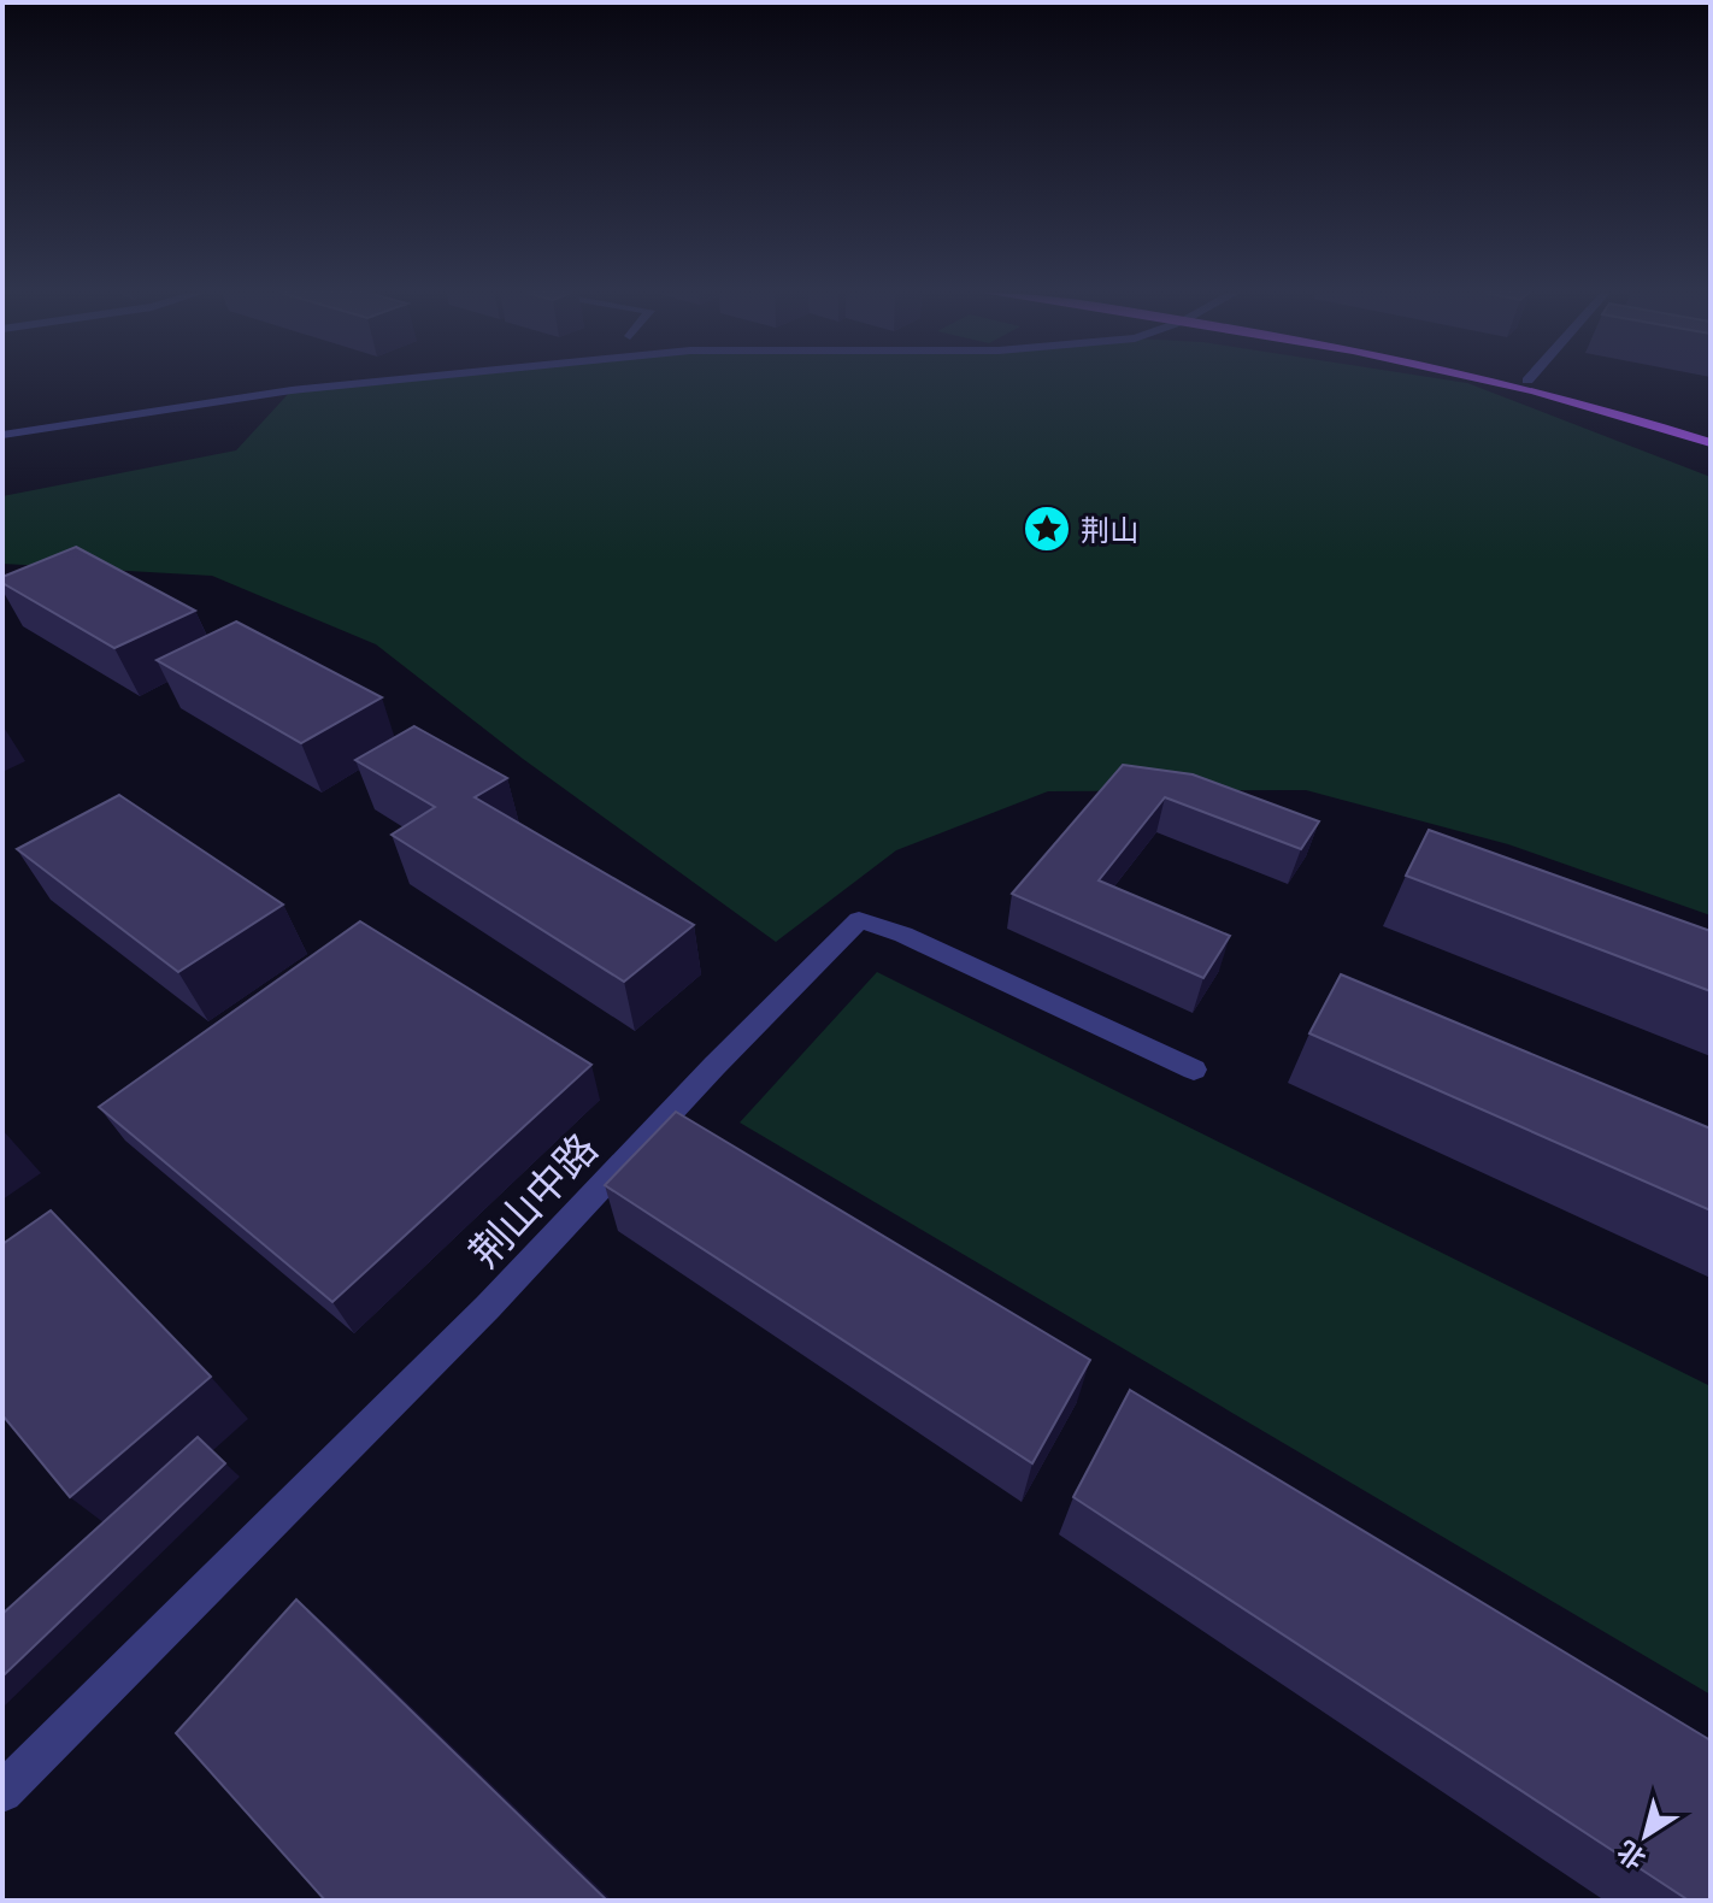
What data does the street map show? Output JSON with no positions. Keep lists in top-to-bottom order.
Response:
{
  "streets": {
    "street": ["荆山中路"]
  },
  "places": {
    "place": ["荆山"]
  },
  "north": "bottom left"
}
